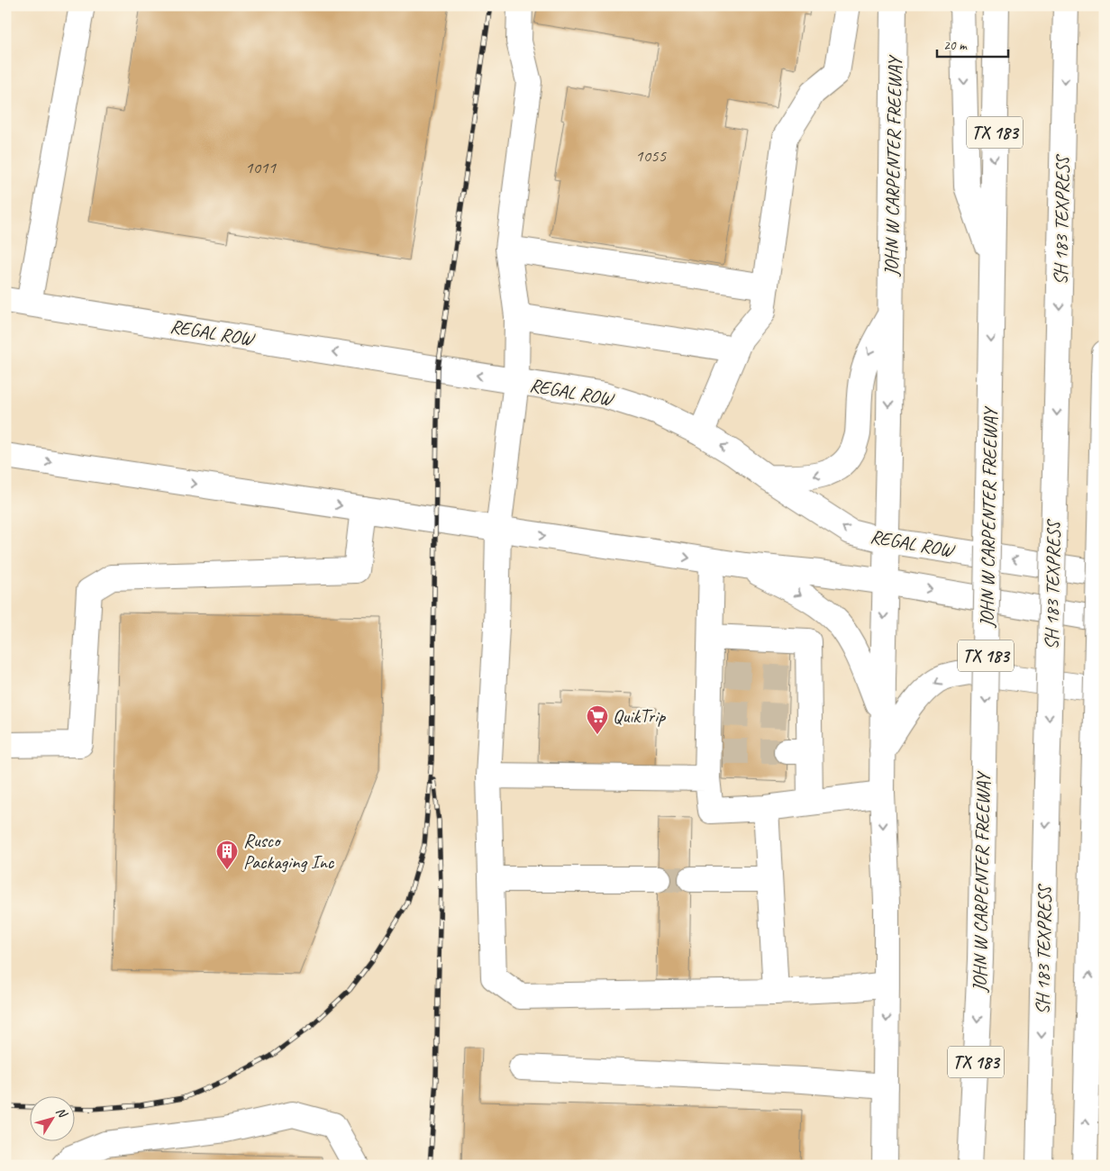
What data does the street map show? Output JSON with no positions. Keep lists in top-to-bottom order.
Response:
{
  "streets": {
    "main road": [
      "TX 183",
      "JOHN W CARPENTER FREEWAY",
      "SH 183 TEXPRESS",
      "REGAL ROW"
    ]
  },
  "crossings": [
    ["JOHN W CARPENTER FREEWAY", "REGAL ROW"]
  ],
  "places": {
    "supermarket": ["QuikTrip"],
    "building": ["Rusco Packaging Inc"]
  },
  "house_numbers": ["1055", "1011"],
  "scale_bar": "20 m",
  "north": "top right"
}
